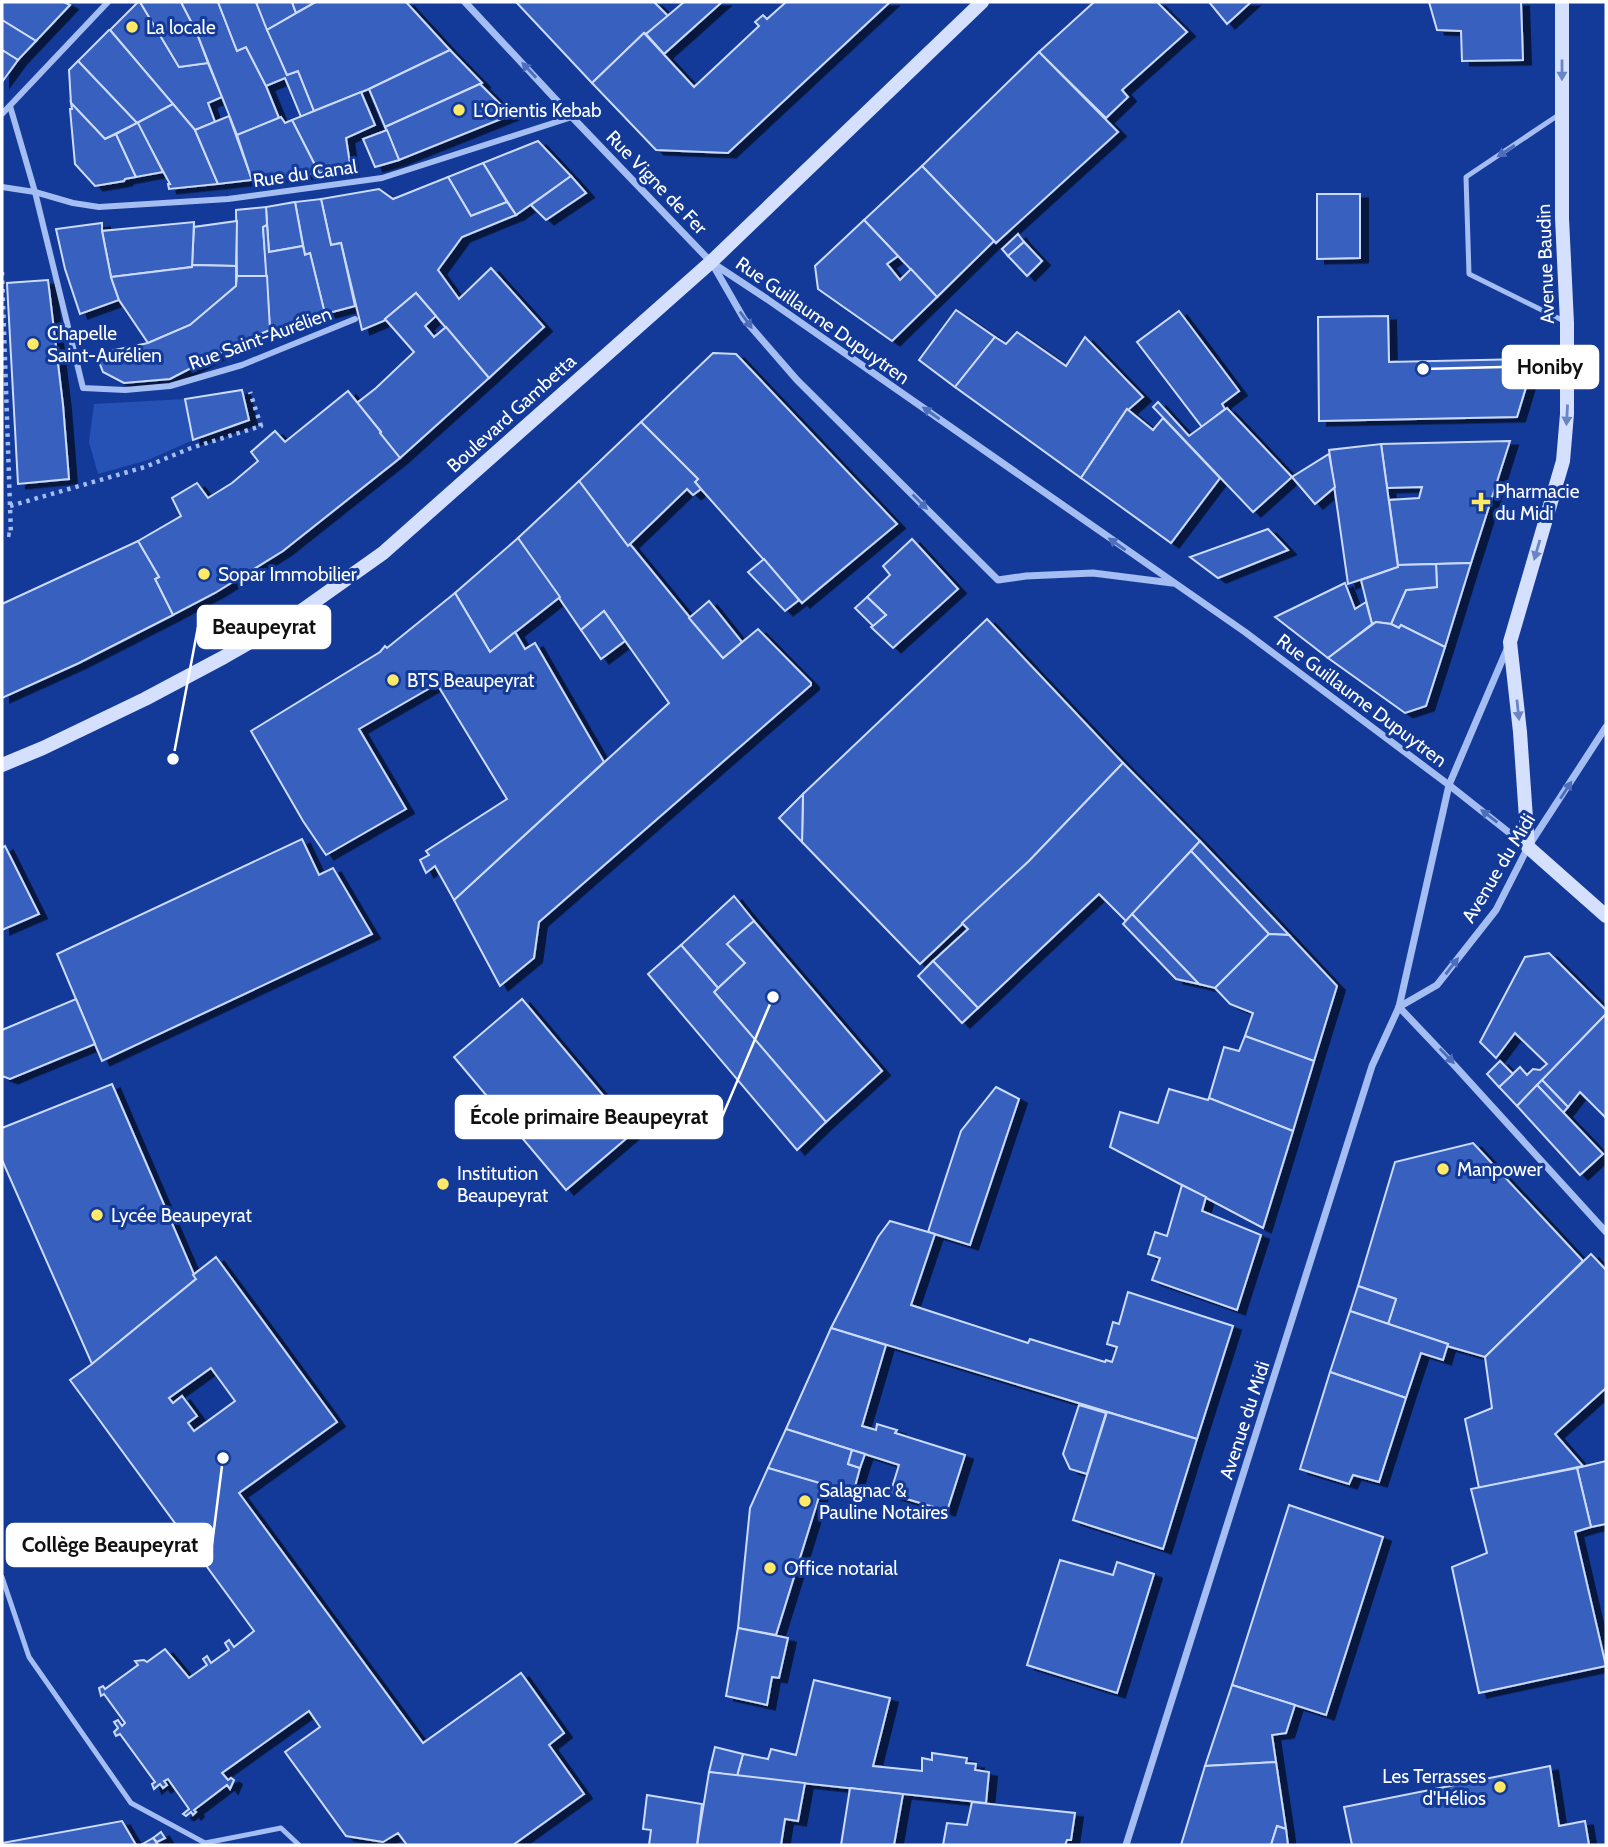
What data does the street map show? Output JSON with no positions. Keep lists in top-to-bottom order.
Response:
{
  "streets": {
    "main road": ["Avenue Baudin", "Boulevard Gambetta"],
    "street": [
      "Rue du Canal",
      "Rue Vigne de Fer",
      "Rue Guillaume Dupuytren",
      "Rue Saint-Aurélien",
      "Avenue du Midi"
    ]
  },
  "crossings": [
    ["Rue du Canal", "Rue Vigne de Fer"],
    ["Rue du Canal", "Rue Saint-Aurélien"],
    ["Rue Vigne de Fer", "Rue Guillaume Dupuytren"],
    ["Rue Vigne de Fer", "Boulevard Gambetta"],
    ["Avenue Baudin", "Rue Guillaume Dupuytren"],
    ["Avenue Baudin", "Avenue du Midi"],
    ["Rue Guillaume Dupuytren", "Boulevard Gambetta"],
    ["Rue Guillaume Dupuytren", "Avenue du Midi"]
  ],
  "one_way": ["Rue Vigne de Fer", "Avenue Baudin"],
  "places": {
    "other": [
      "La locale",
      "L'Orientis Kebab",
      "Chapelle Saint-Aurélien",
      "Honiby",
      "Sopar Immobilier",
      "BTS Beaupeyrat",
      "Beaupeyrat",
      "École primaire Beaupeyrat",
      "Manpower",
      "Institution Beaupeyrat",
      "Lycée Beaupeyrat",
      "Collège Beaupeyrat",
      "Salagnac & Pauline Notaires",
      "Office notarial",
      "Les Terrasses d'Hélios"
    ],
    "health": ["Pharmacie du Midi"]
  }
}
